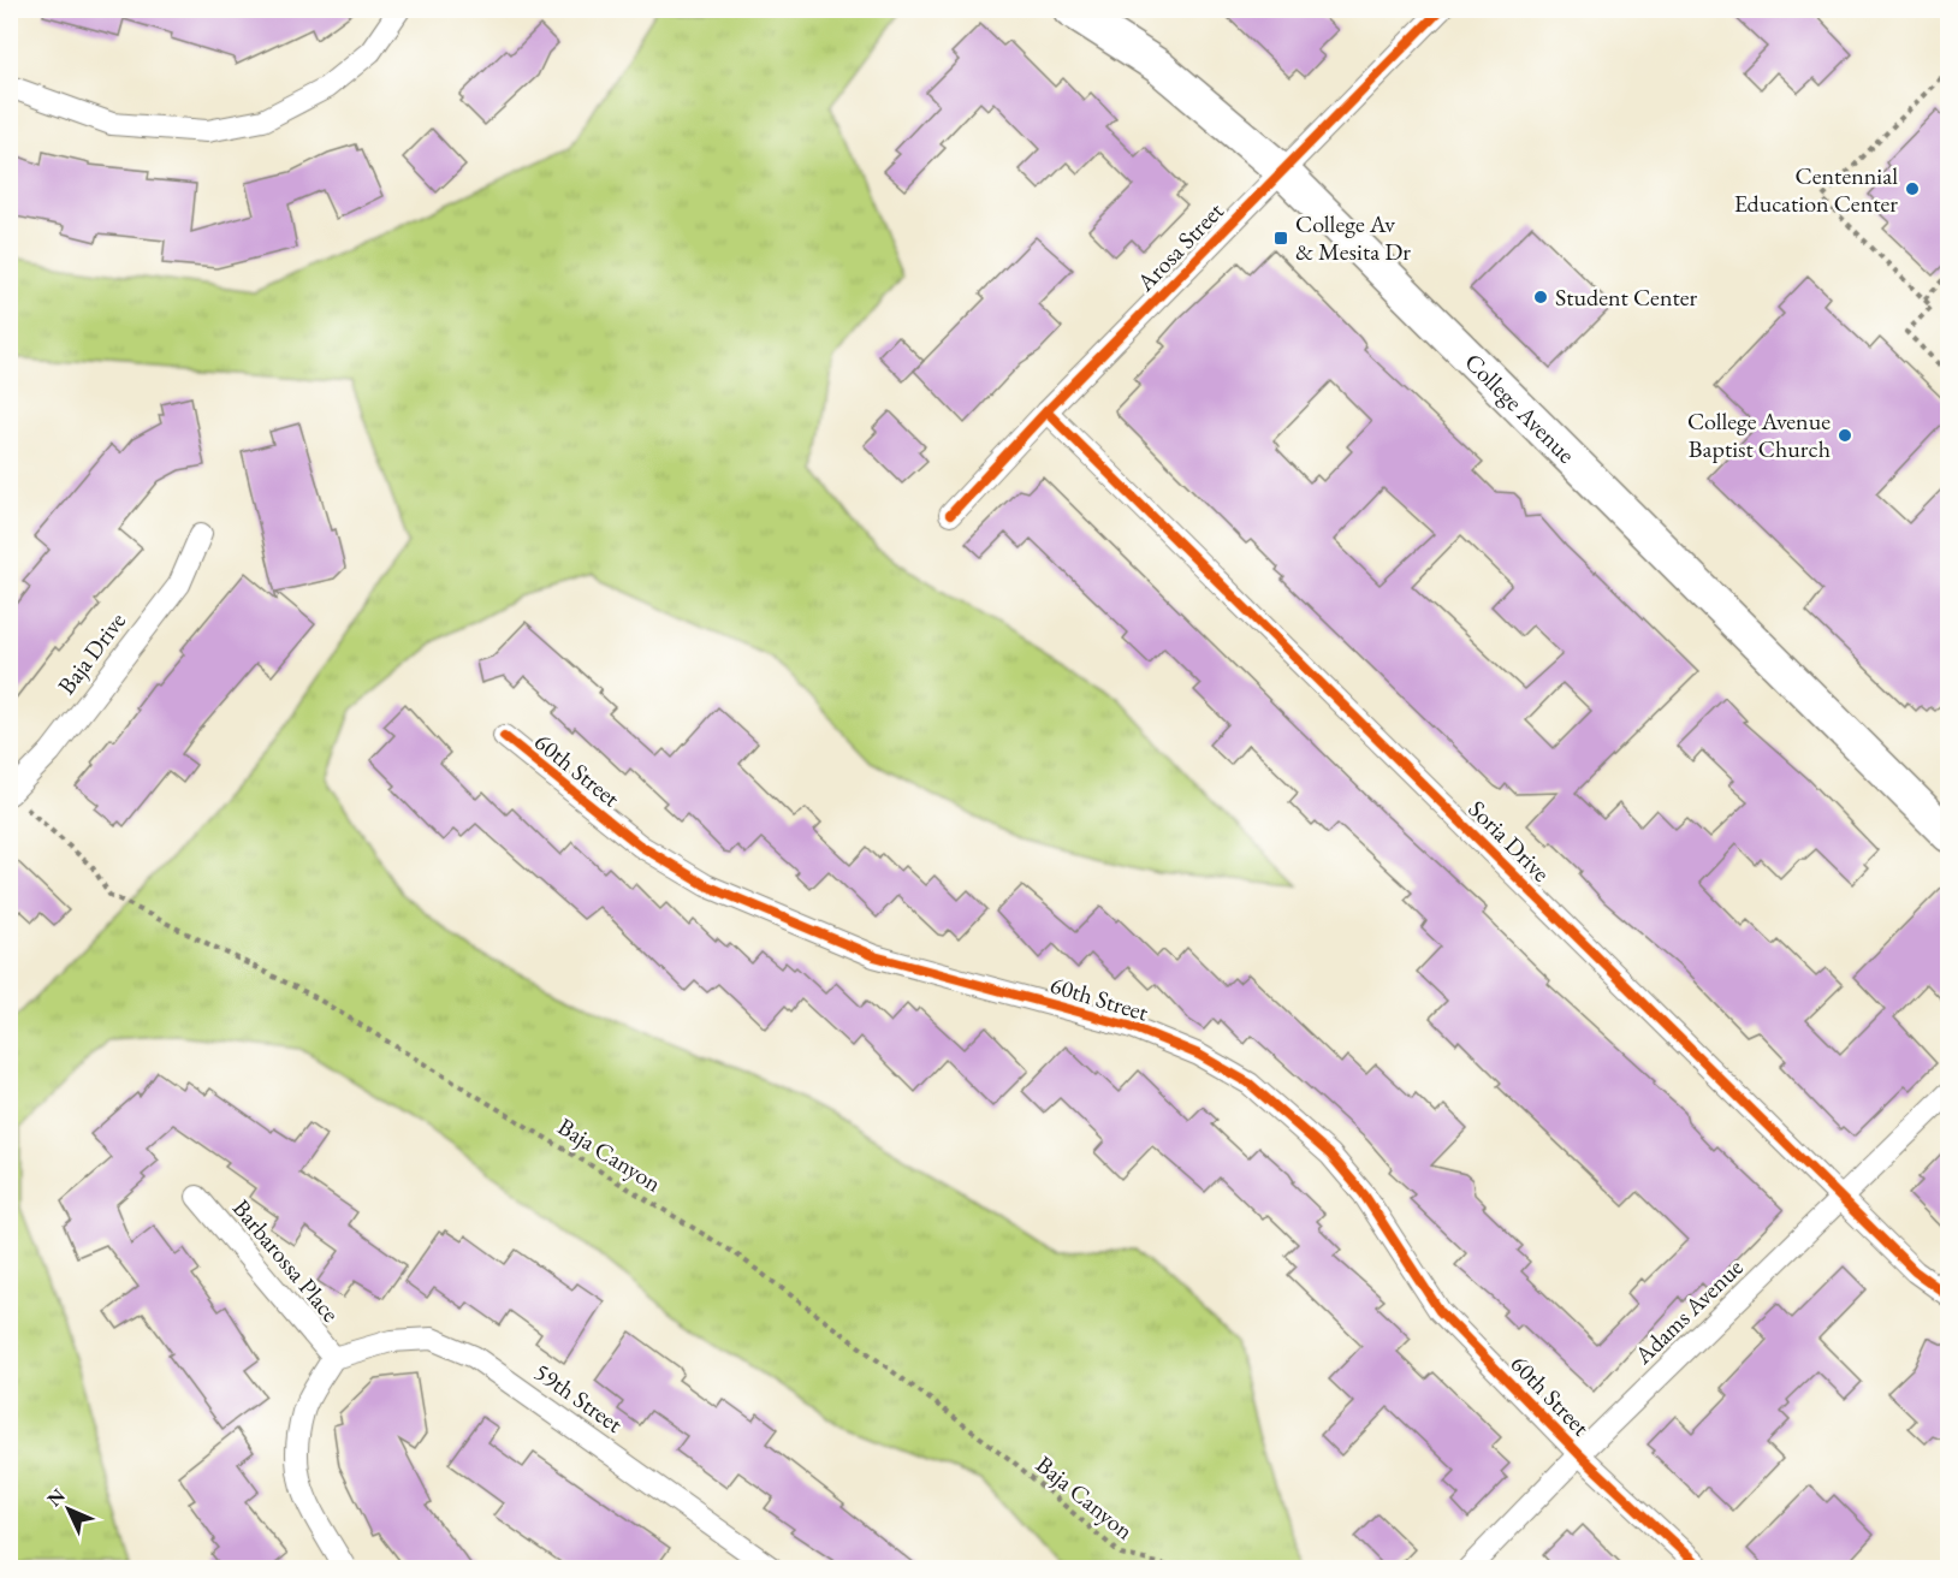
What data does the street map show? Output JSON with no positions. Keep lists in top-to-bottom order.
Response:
{
  "streets": {
    "main road": ["College Avenue"],
    "street": [
      "Arosa Street",
      "Baja Drive",
      "60th Street",
      "Soria Drive",
      "Barbarossa Place",
      "Adams Avenue",
      "59th Street"
    ],
    "path": ["Baja Canyon"]
  },
  "crossings": [
    ["Arosa Street", "College Avenue"],
    ["Arosa Street", "Soria Drive"],
    ["Baja Drive", "Baja Canyon"],
    ["60th Street", "Adams Avenue"],
    ["Soria Drive", "Adams Avenue"],
    ["Barbarossa Place", "59th Street"]
  ],
  "places": {
    "other": ["Centennial Education Center", "Student Center", "College Avenue Baptist Church"],
    "transit": ["College Av & Mesita Dr"]
  },
  "north": "top left"
}
